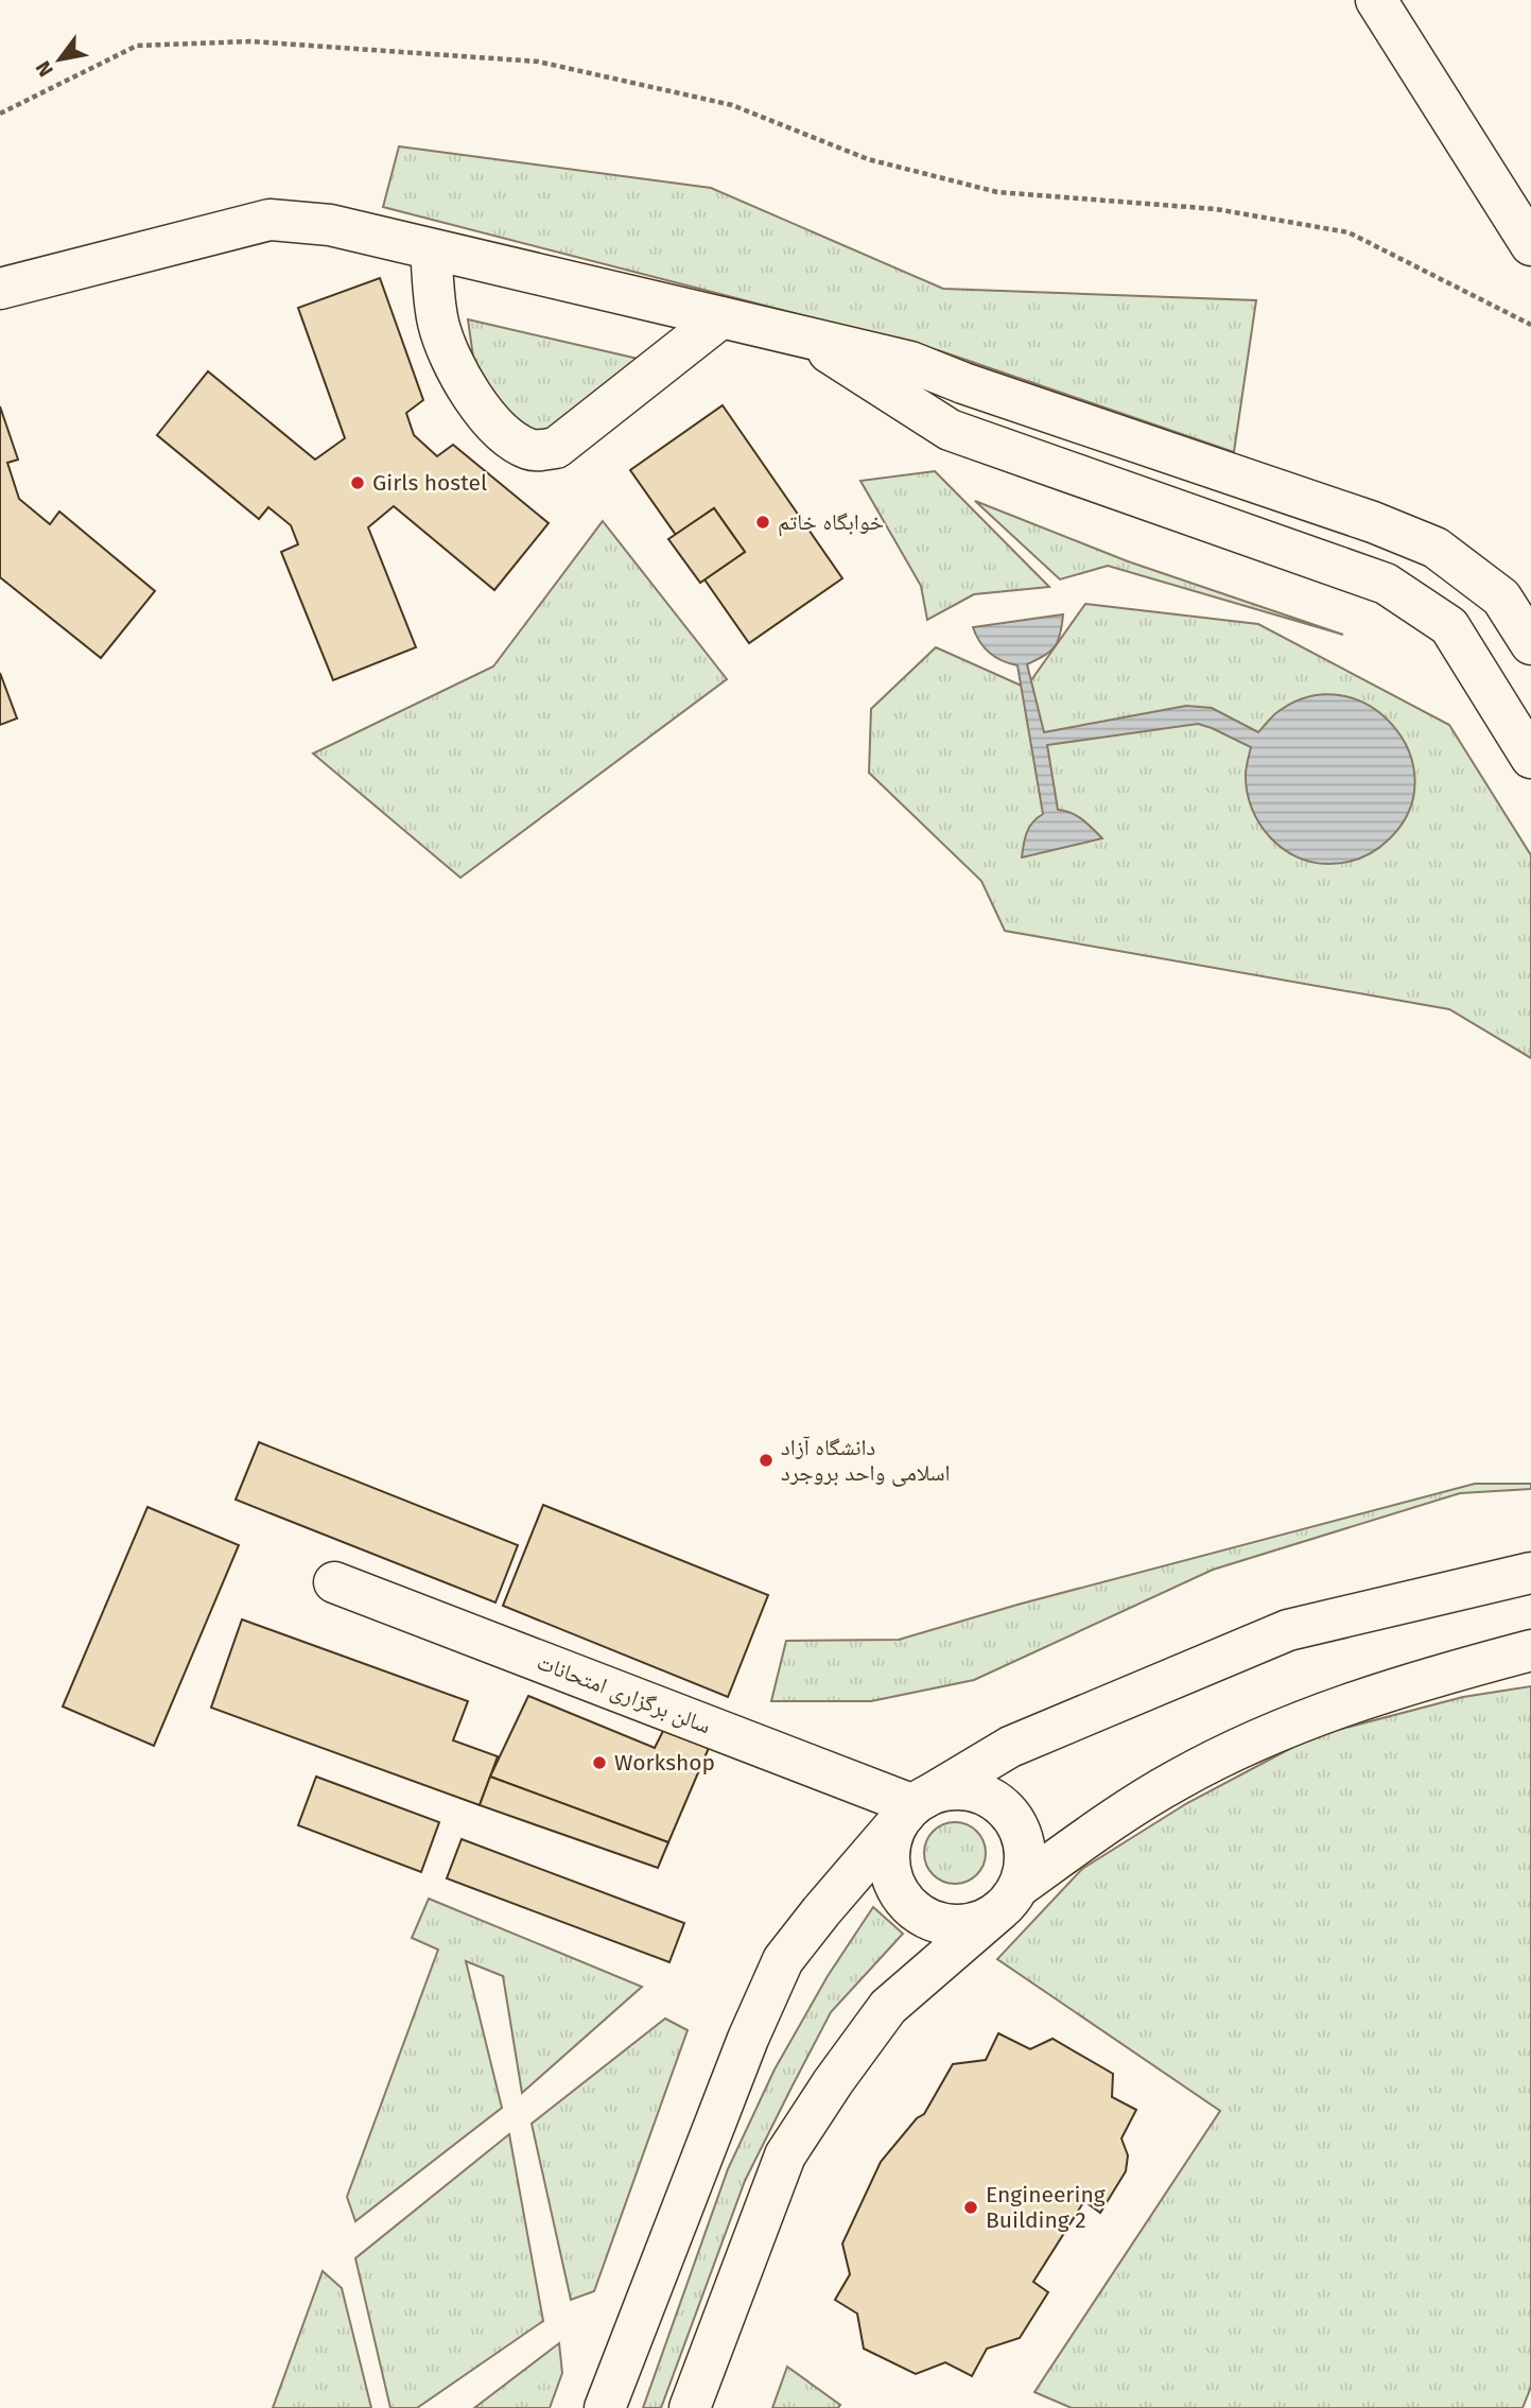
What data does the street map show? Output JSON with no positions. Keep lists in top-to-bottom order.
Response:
{
  "streets": {
    "main road": ["سالن برگزاری امتحانات"]
  },
  "places": [
    "Girls hostel",
    "خوابگاه خاتم",
    "دانشگاه آزاد اسلامی واحد بروجرد",
    "Workshop",
    "Engineering Building 2"
  ],
  "north": "bottom left"
}
